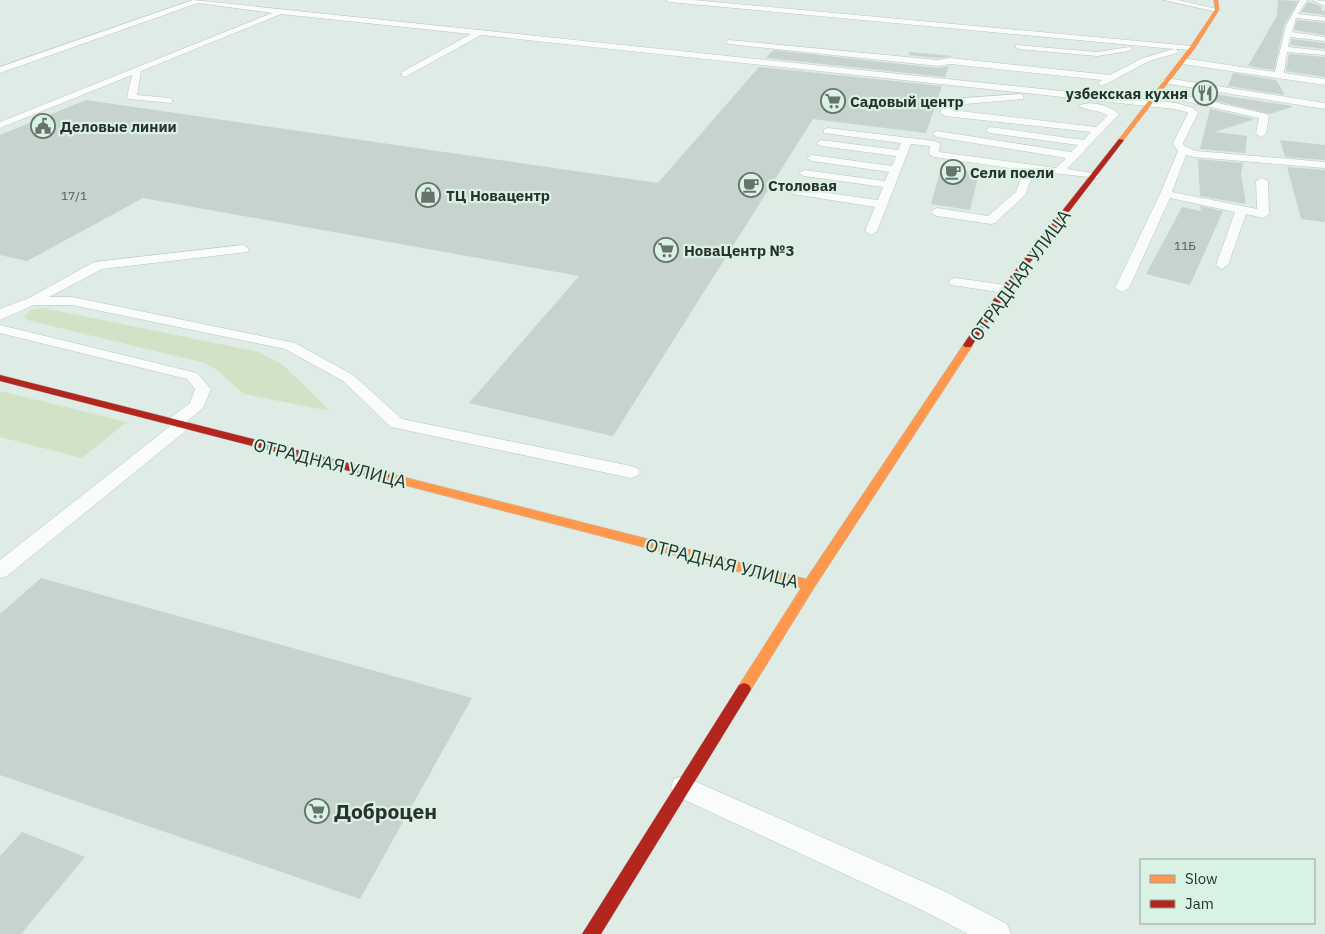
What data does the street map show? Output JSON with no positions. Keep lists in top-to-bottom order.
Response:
{
  "streets": {
    "main road": ["ОТРАДНАЯ УЛИЦА"]
  },
  "places": {
    "restaurant": ["узбекская кухня"],
    "supermarket": ["Садовый центр", "НоваЦентр №3", "Доброцен"],
    "public building": ["Деловые линии"],
    "cafe": ["Сели поели", "Столовая"],
    "shop": ["ТЦ Новацентр"]
  },
  "house_numbers": ["17/1", "11Б"],
  "legend": ["Slow", "Jam"]
}
